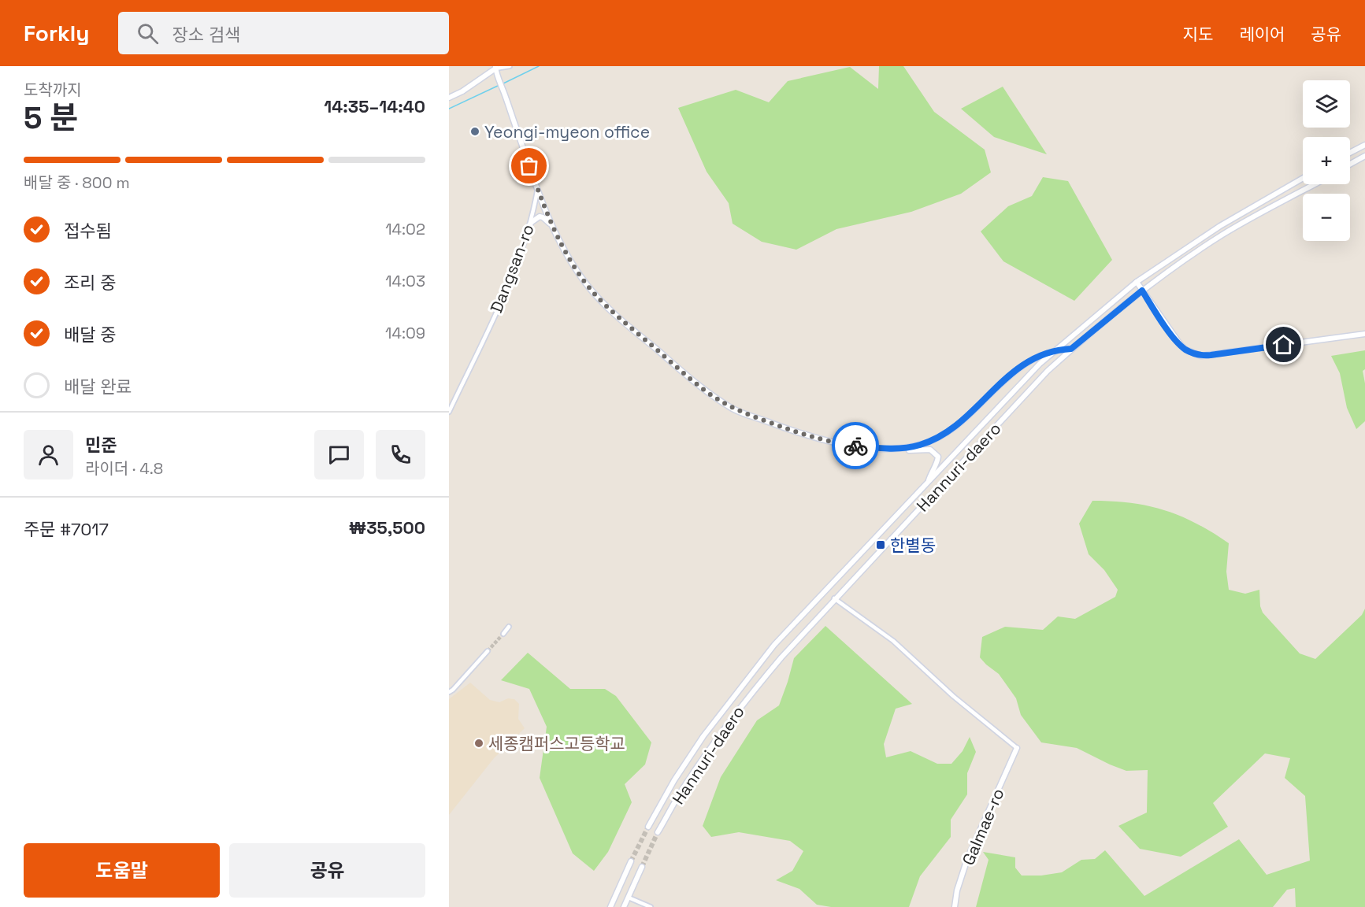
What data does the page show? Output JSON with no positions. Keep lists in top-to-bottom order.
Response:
{
  "streets": {
    "street": ["Dangsan-ro", "Hannuri-daero", "Galmae-ro"]
  },
  "places": {
    "other": ["Yeongi-myeon office", "세종캠퍼스고등학교"],
    "transit": ["한별동"]
  },
  "page": {
    "header": "Forkly",
    "search": "장소 검색",
    "nav": ["지도", "레이어", "공유"],
    "heading": ["5 분", "도착까지", "14:35–14:40"],
    "panel": [
      "민준",
      "라이더 · 4.8",
      "주문 #7017",
      "₩35,500"
    ],
    "map_buttons": ["+", "−"],
    "bar": "배달 중 · 800 m",
    "list": [
      ["접수됨", "14:02"],
      ["조리 중", "14:03"],
      ["배달 중", "14:09"],
      "배달 완료"
    ],
    "buttons": ["도움말", "공유"]
  }
}
